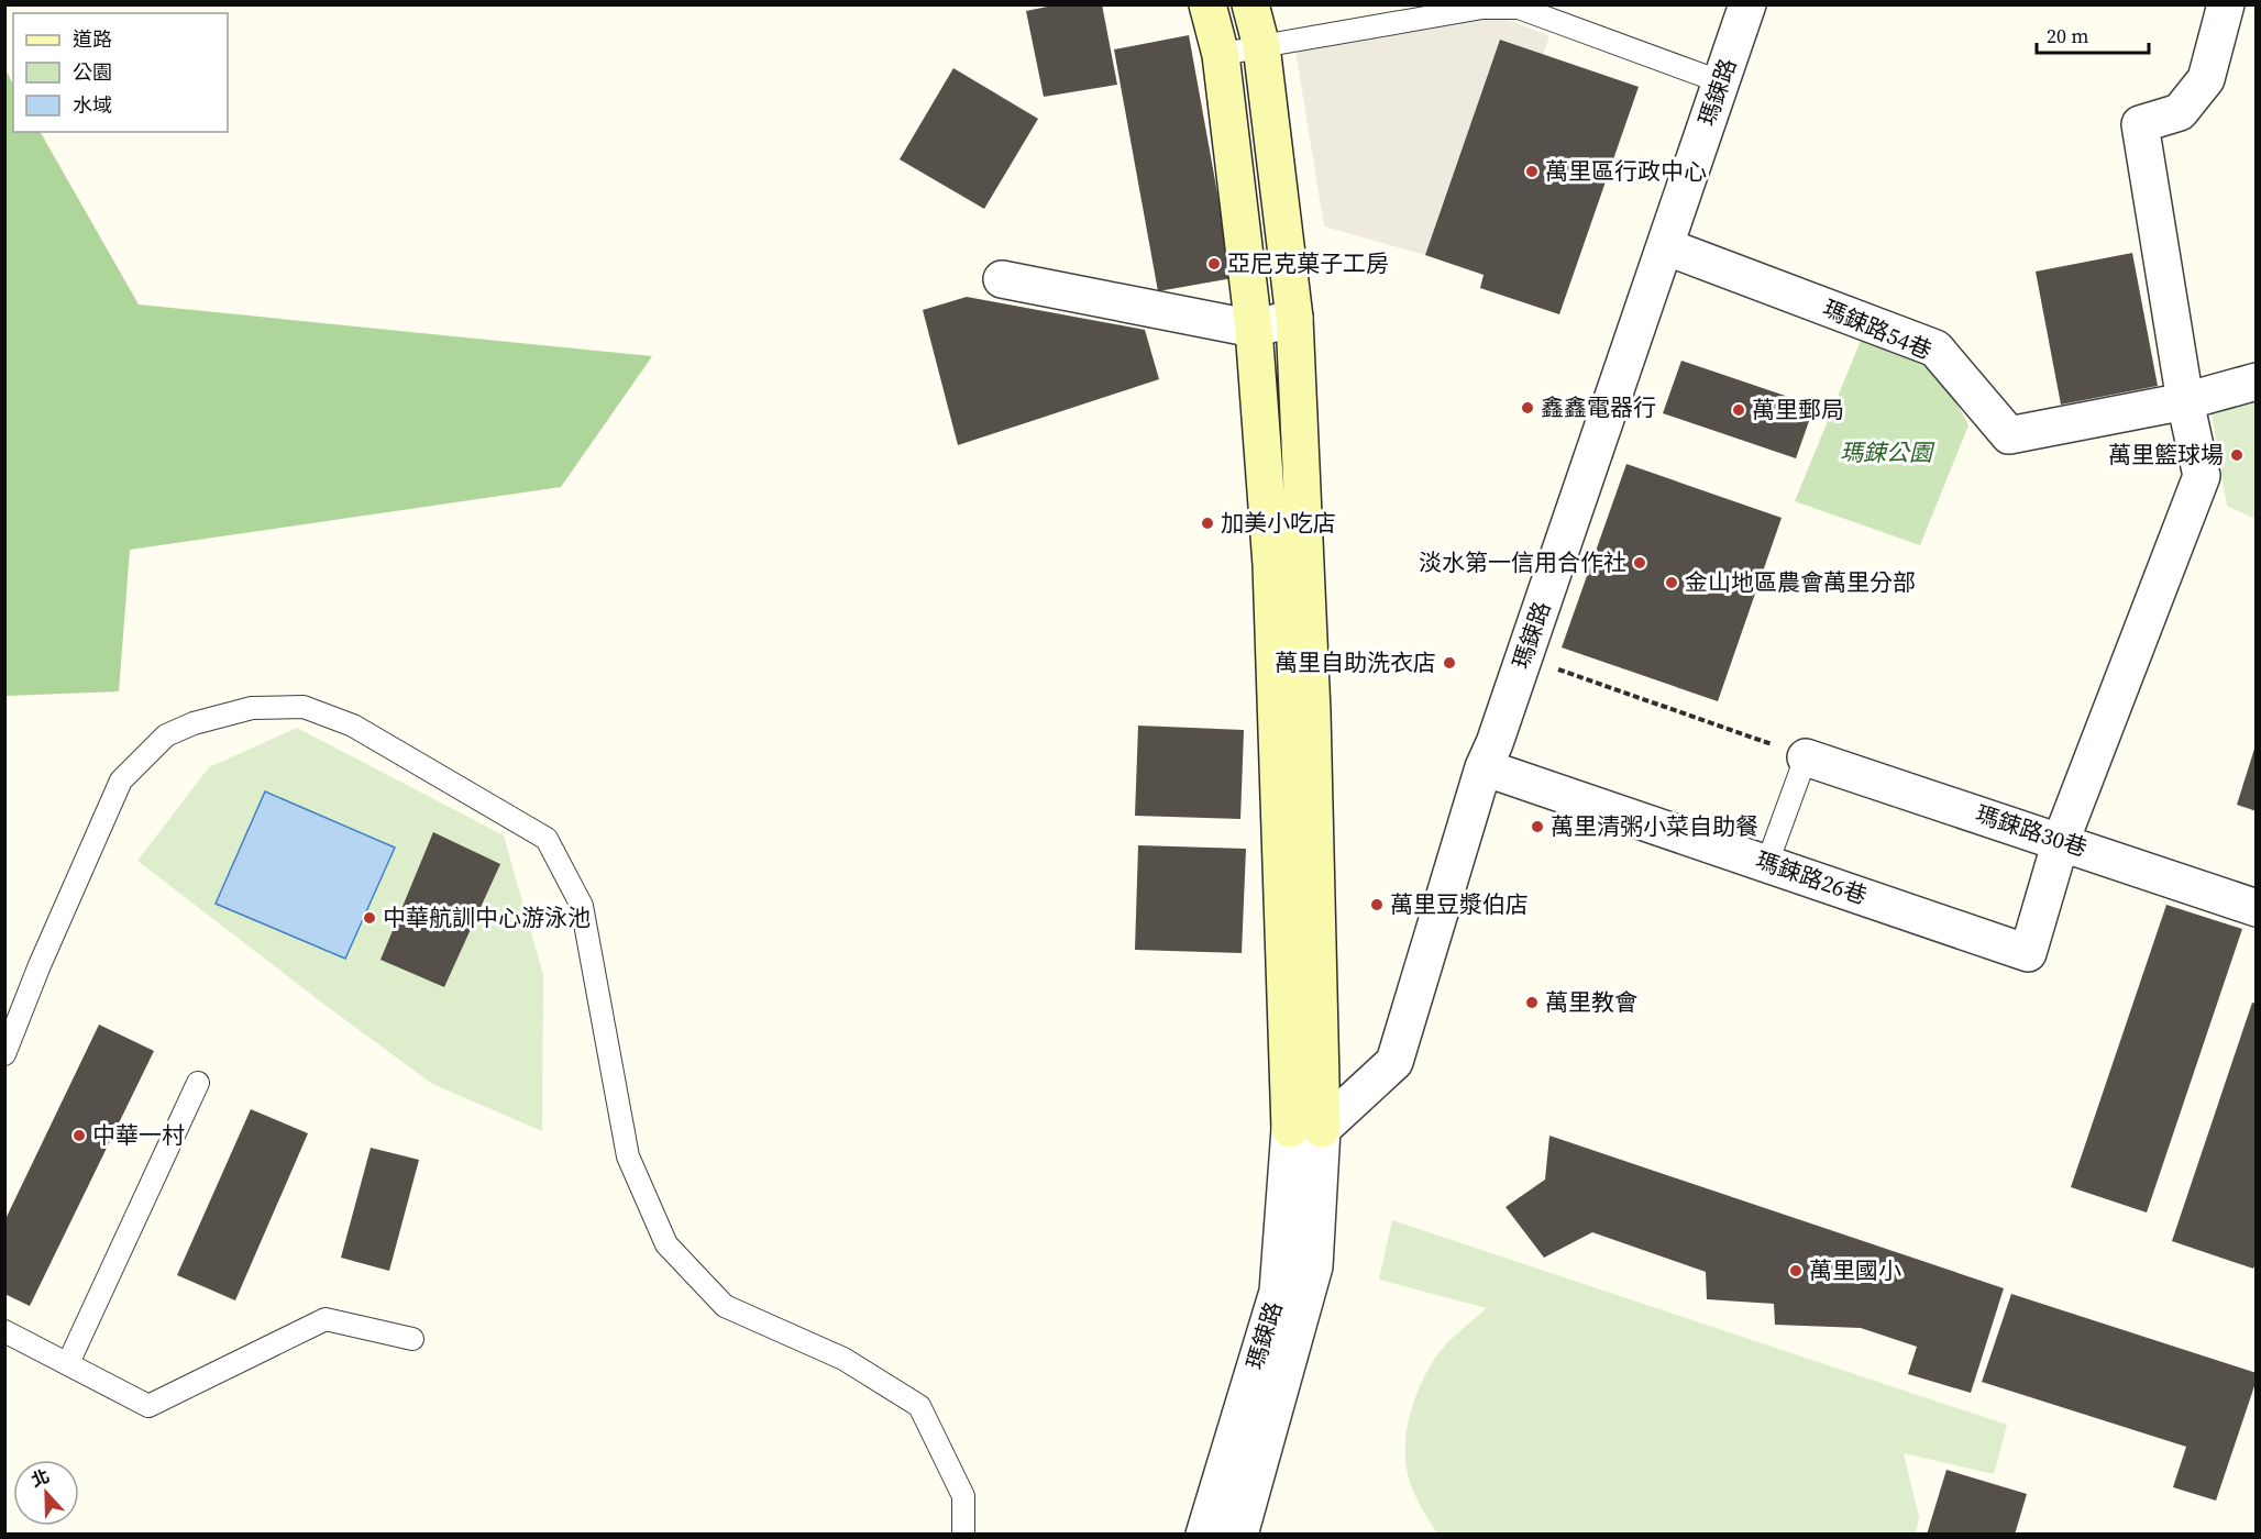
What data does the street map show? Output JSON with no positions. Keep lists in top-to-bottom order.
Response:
{
  "streets": {
    "street": [
      "瑪鋉路",
      "瑪鋉路54巷",
      "瑪鋉路30巷",
      "瑪鋉路26巷"
    ]
  },
  "crossings": [
    ["瑪鋉路", "瑪鋉路54巷"],
    ["瑪鋉路", "瑪鋉路26巷"],
    ["瑪鋉路30巷", "瑪鋉路26巷"]
  ],
  "parks": ["瑪鋉公園"],
  "places": [
    "萬里區行政中心",
    "亞尼克菓子工房",
    "鑫鑫電器行",
    "萬里郵局",
    "萬里籃球場",
    "加美小吃店",
    "淡水第一信用合作社",
    "金山地區農會萬里分部",
    "萬里自助洗衣店",
    "萬里清粥小菜自助餐",
    "萬里豆漿伯店",
    "中華航訓中心游泳池",
    "萬里教會",
    "中華一村",
    "萬里國小"
  ],
  "legend": ["道路", "公園", "水域"],
  "scale_bar": "20 m",
  "north": "top"
}
